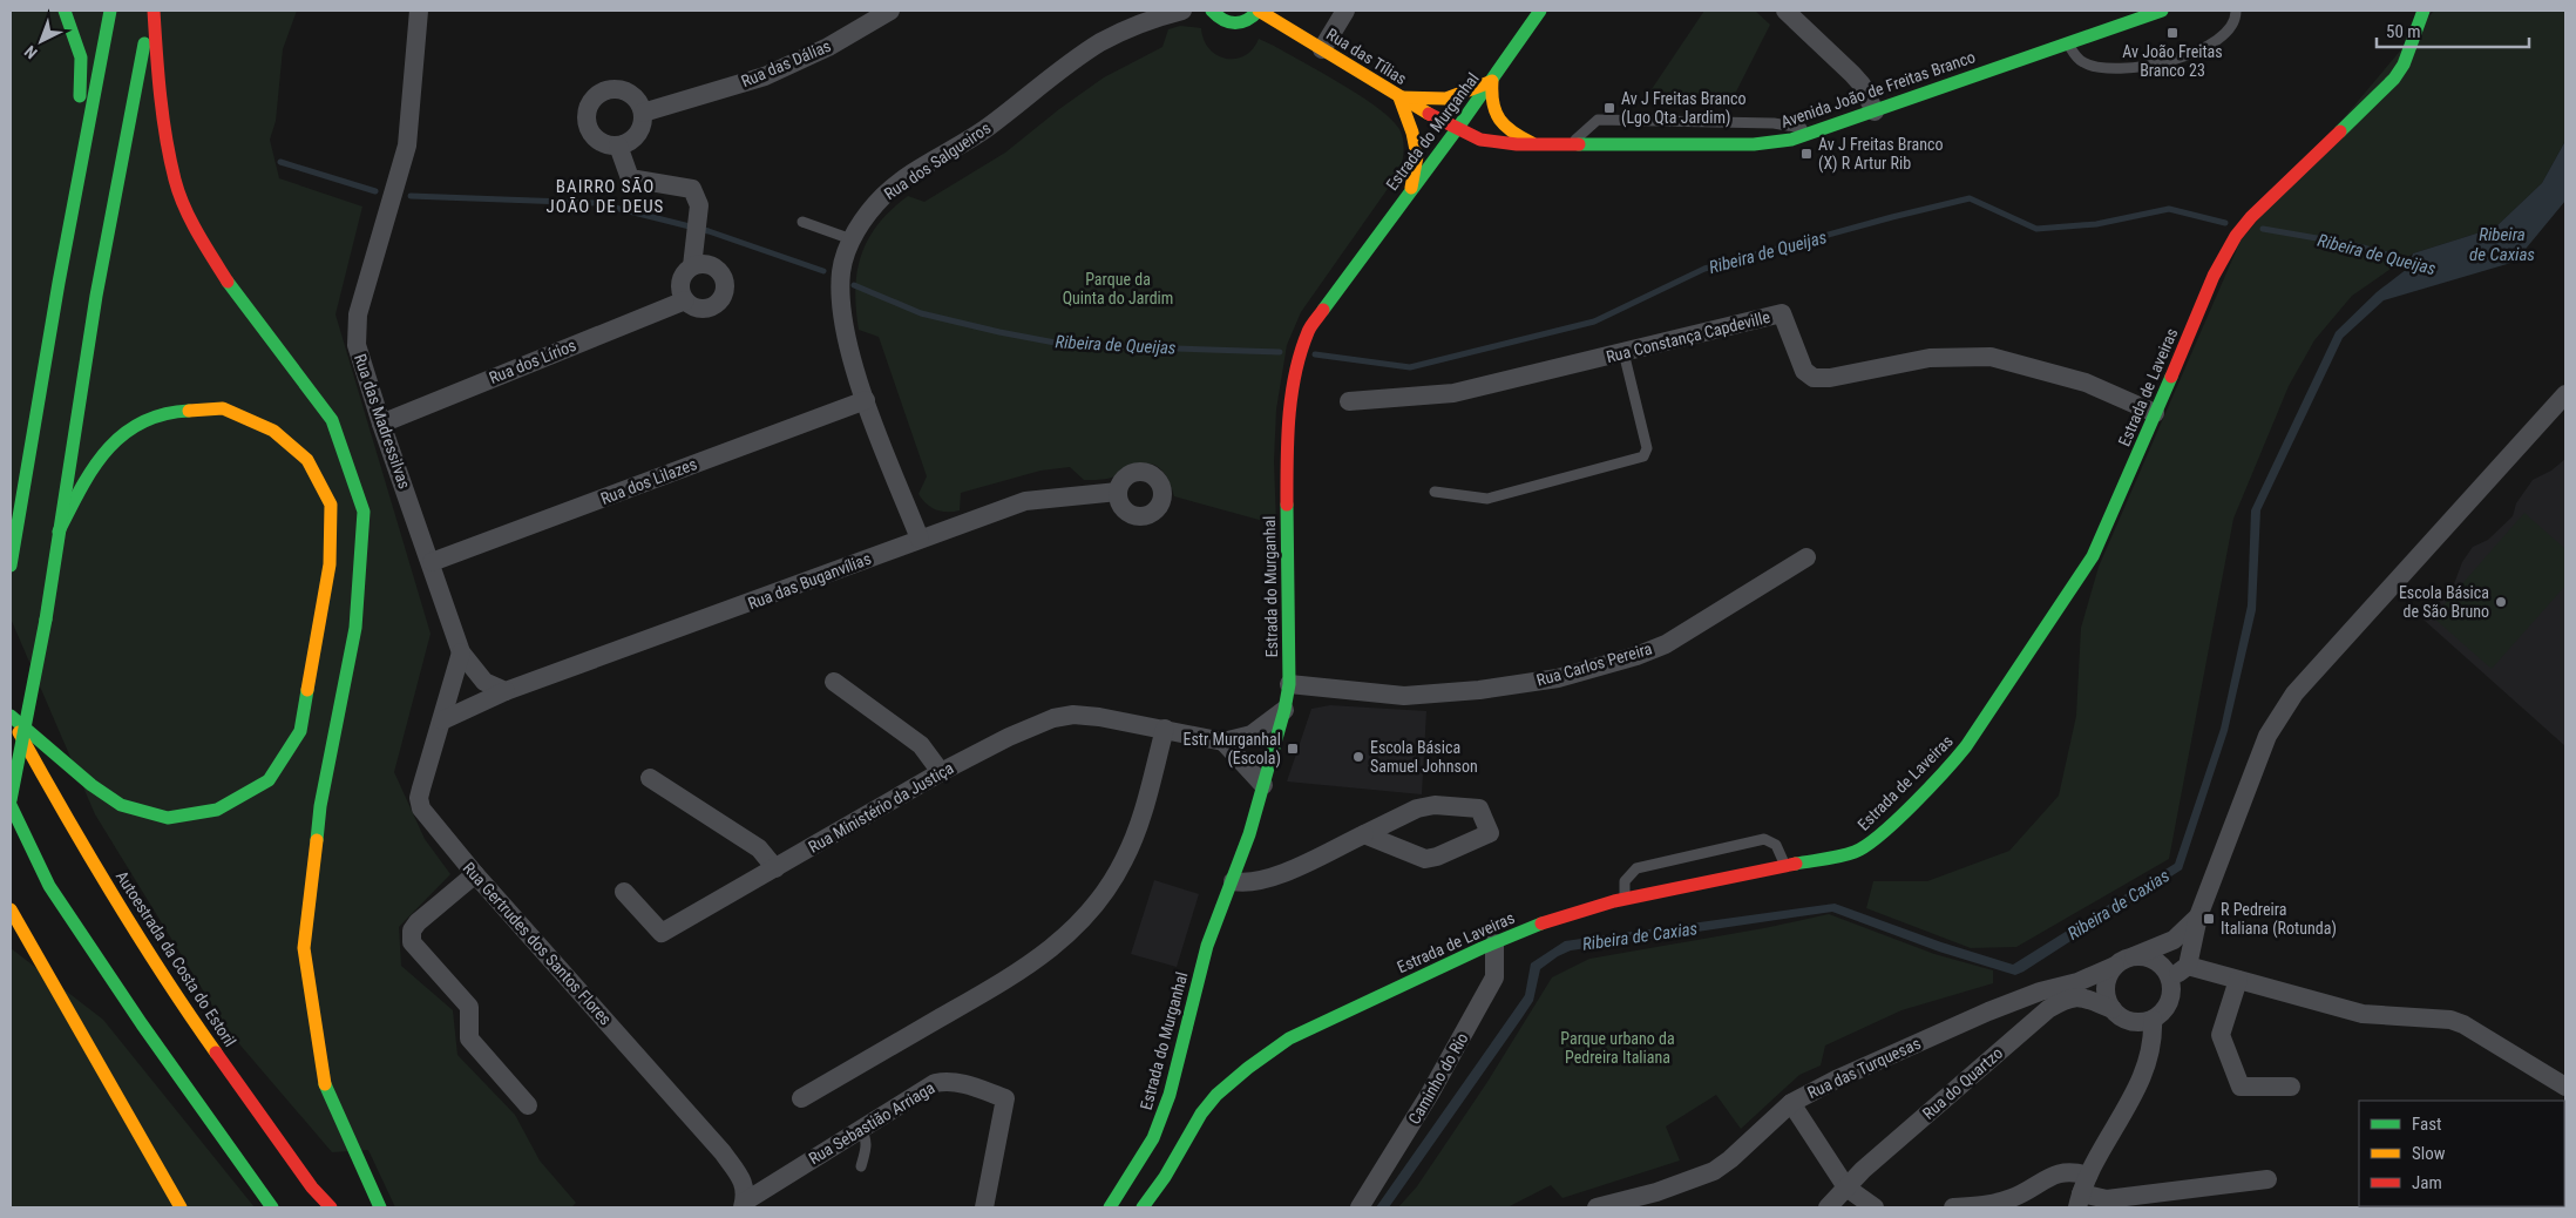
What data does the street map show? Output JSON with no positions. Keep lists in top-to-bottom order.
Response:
{
  "streets": {
    "main road": [
      "Rua das Tílias",
      "Avenida João de Freitas Branco",
      "Estrada do Murganhal",
      "Estrada de Laveiras",
      "Autoestrada da Costa do Estoril"
    ],
    "street": [
      "Rua das Dálias",
      "Rua dos Salgueiros",
      "Rua Constança Capdeville",
      "Rua dos Lírios",
      "Rua das Madressilvas",
      "Rua dos Lilazes",
      "Rua das Buganvílias",
      "Rua Carlos Pereira",
      "Rua Ministério da Justiça",
      "Rua Gertrudes dos Santos Flores",
      "Rua das Turquesas",
      "Caminho do Rio",
      "Rua do Quartzo",
      "Rua Sebastião Arriaga"
    ]
  },
  "crossings": [
    ["Rua das Tílias", "Avenida João de Freitas Branco"],
    ["Rua das Tílias", "Estrada do Murganhal"],
    ["Avenida João de Freitas Branco", "Estrada do Murganhal"],
    ["Estrada do Murganhal", "Rua Carlos Pereira"],
    ["Estrada do Murganhal", "Rua Ministério da Justiça"],
    ["Rua dos Salgueiros", "Rua dos Lilazes"],
    ["Rua dos Salgueiros", "Rua das Buganvílias"],
    ["Rua Constança Capdeville", "Estrada de Laveiras"],
    ["Rua dos Lírios", "Rua das Madressilvas"],
    ["Estrada de Laveiras", "Caminho do Rio"],
    ["Rua das Madressilvas", "Rua dos Lilazes"],
    ["Rua das Madressilvas", "Rua das Buganvílias"],
    ["Rua das Madressilvas", "Rua Gertrudes dos Santos Flores"],
    ["Rua das Buganvílias", "Rua Gertrudes dos Santos Flores"],
    ["Rua Gertrudes dos Santos Flores", "Rua Sebastião Arriaga"],
    ["Rua das Turquesas", "Rua do Quartzo"]
  ],
  "districts": ["BAIRRO SÃO JOÃO DE DEUS"],
  "water": ["Ribeira de Caxias", "Ribeira de Queijas"],
  "parks": ["Parque da Quinta do Jardim", "Parque urbano da Pedreira Italiana"],
  "places": {
    "transit": [
      "Av João Freitas Branco 23",
      "Av J Freitas Branco (Lgo Qta Jardim)",
      "Av J Freitas Branco (X) R Artur Rib",
      "Estr Murganhal (Escola)",
      "R Pedreira Italiana (Rotunda)"
    ],
    "other": ["Escola Básica de São Bruno", "Escola Básica Samuel Johnson"]
  },
  "legend": ["Fast", "Slow", "Jam"],
  "scale_bar": "50 m",
  "north": "bottom left"
}
